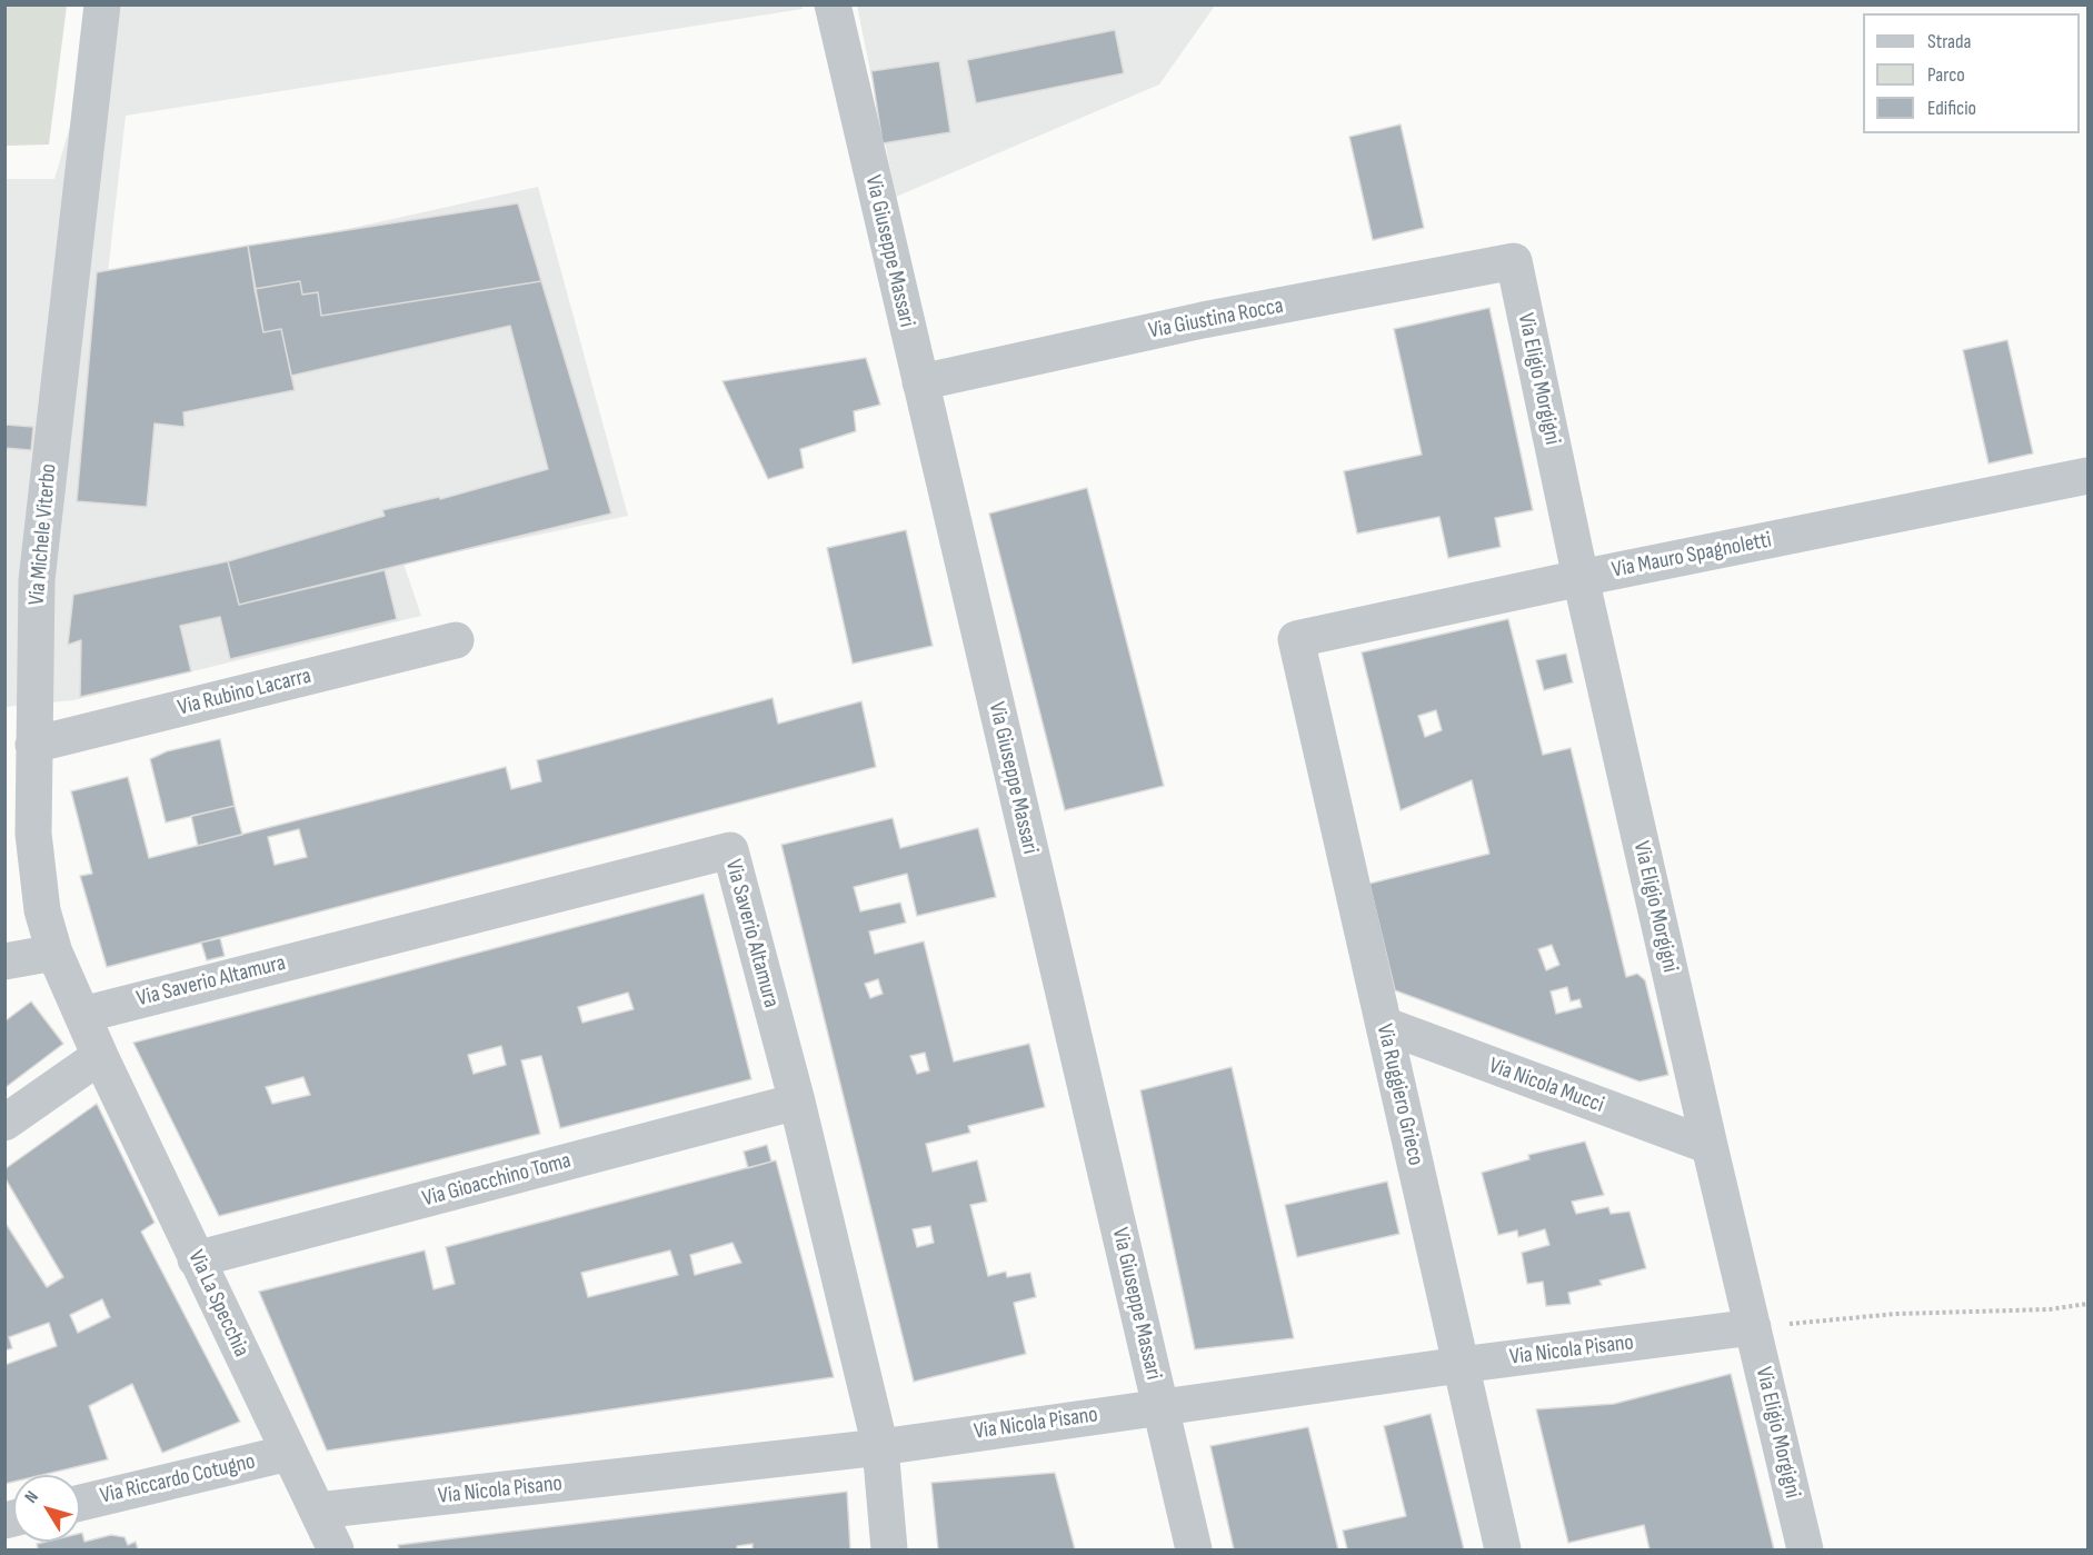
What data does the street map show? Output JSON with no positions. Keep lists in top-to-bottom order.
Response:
{
  "streets": {
    "street": [
      "Via Giuseppe Massari",
      "Via Giustina Rocca",
      "Via Eligio Morgigni",
      "Via Michele Viterbo",
      "Via Mauro Spagnoletti",
      "Via Rubino Lacarra",
      "Via Saverio Altamura",
      "Via Nicola Mucci",
      "Via Ruggiero Grieco",
      "Via Gioacchino Toma",
      "Via La Specchia",
      "Via Nicola Pisano",
      "Via Riccardo Cotugno"
    ]
  },
  "crossings": [
    ["Via Giuseppe Massari", "Via Giustina Rocca"],
    ["Via Giuseppe Massari", "Via Nicola Pisano"],
    ["Via Giustina Rocca", "Via Eligio Morgigni"],
    ["Via Eligio Morgigni", "Via Mauro Spagnoletti"],
    ["Via Eligio Morgigni", "Via Nicola Mucci"],
    ["Via Eligio Morgigni", "Via Nicola Pisano"],
    ["Via Michele Viterbo", "Via Rubino Lacarra"],
    ["Via Michele Viterbo", "Via Saverio Altamura"],
    ["Via Michele Viterbo", "Via La Specchia"],
    ["Via Mauro Spagnoletti", "Via Ruggiero Grieco"],
    ["Via Saverio Altamura", "Via Gioacchino Toma"],
    ["Via Saverio Altamura", "Via Nicola Pisano"],
    ["Via Nicola Mucci", "Via Ruggiero Grieco"],
    ["Via Ruggiero Grieco", "Via Nicola Pisano"],
    ["Via Gioacchino Toma", "Via La Specchia"],
    ["Via La Specchia", "Via Nicola Pisano"],
    ["Via La Specchia", "Via Riccardo Cotugno"]
  ],
  "legend": ["Strada", "Parco", "Edificio"],
  "north": "top left"
}
